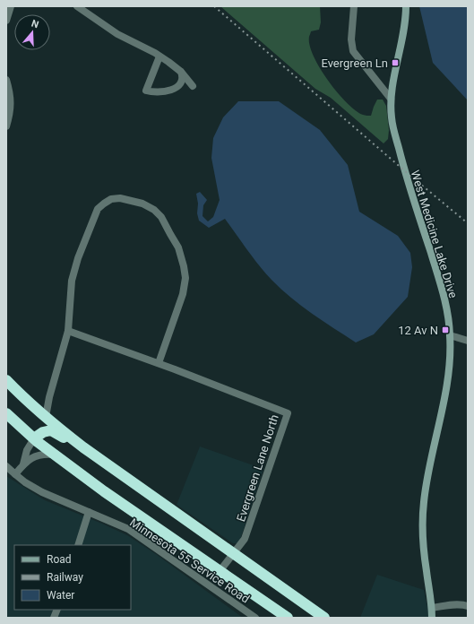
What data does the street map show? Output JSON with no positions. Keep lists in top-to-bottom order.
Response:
{
  "streets": {
    "street": ["West Medicine Lake Drive", "Evergreen Lane North", "Minnesota 55 Service Road"]
  },
  "places": {
    "transit": ["Evergreen Ln", "12 Av N"]
  },
  "legend": ["Road", "Railway", "Water"],
  "north": "top"
}
